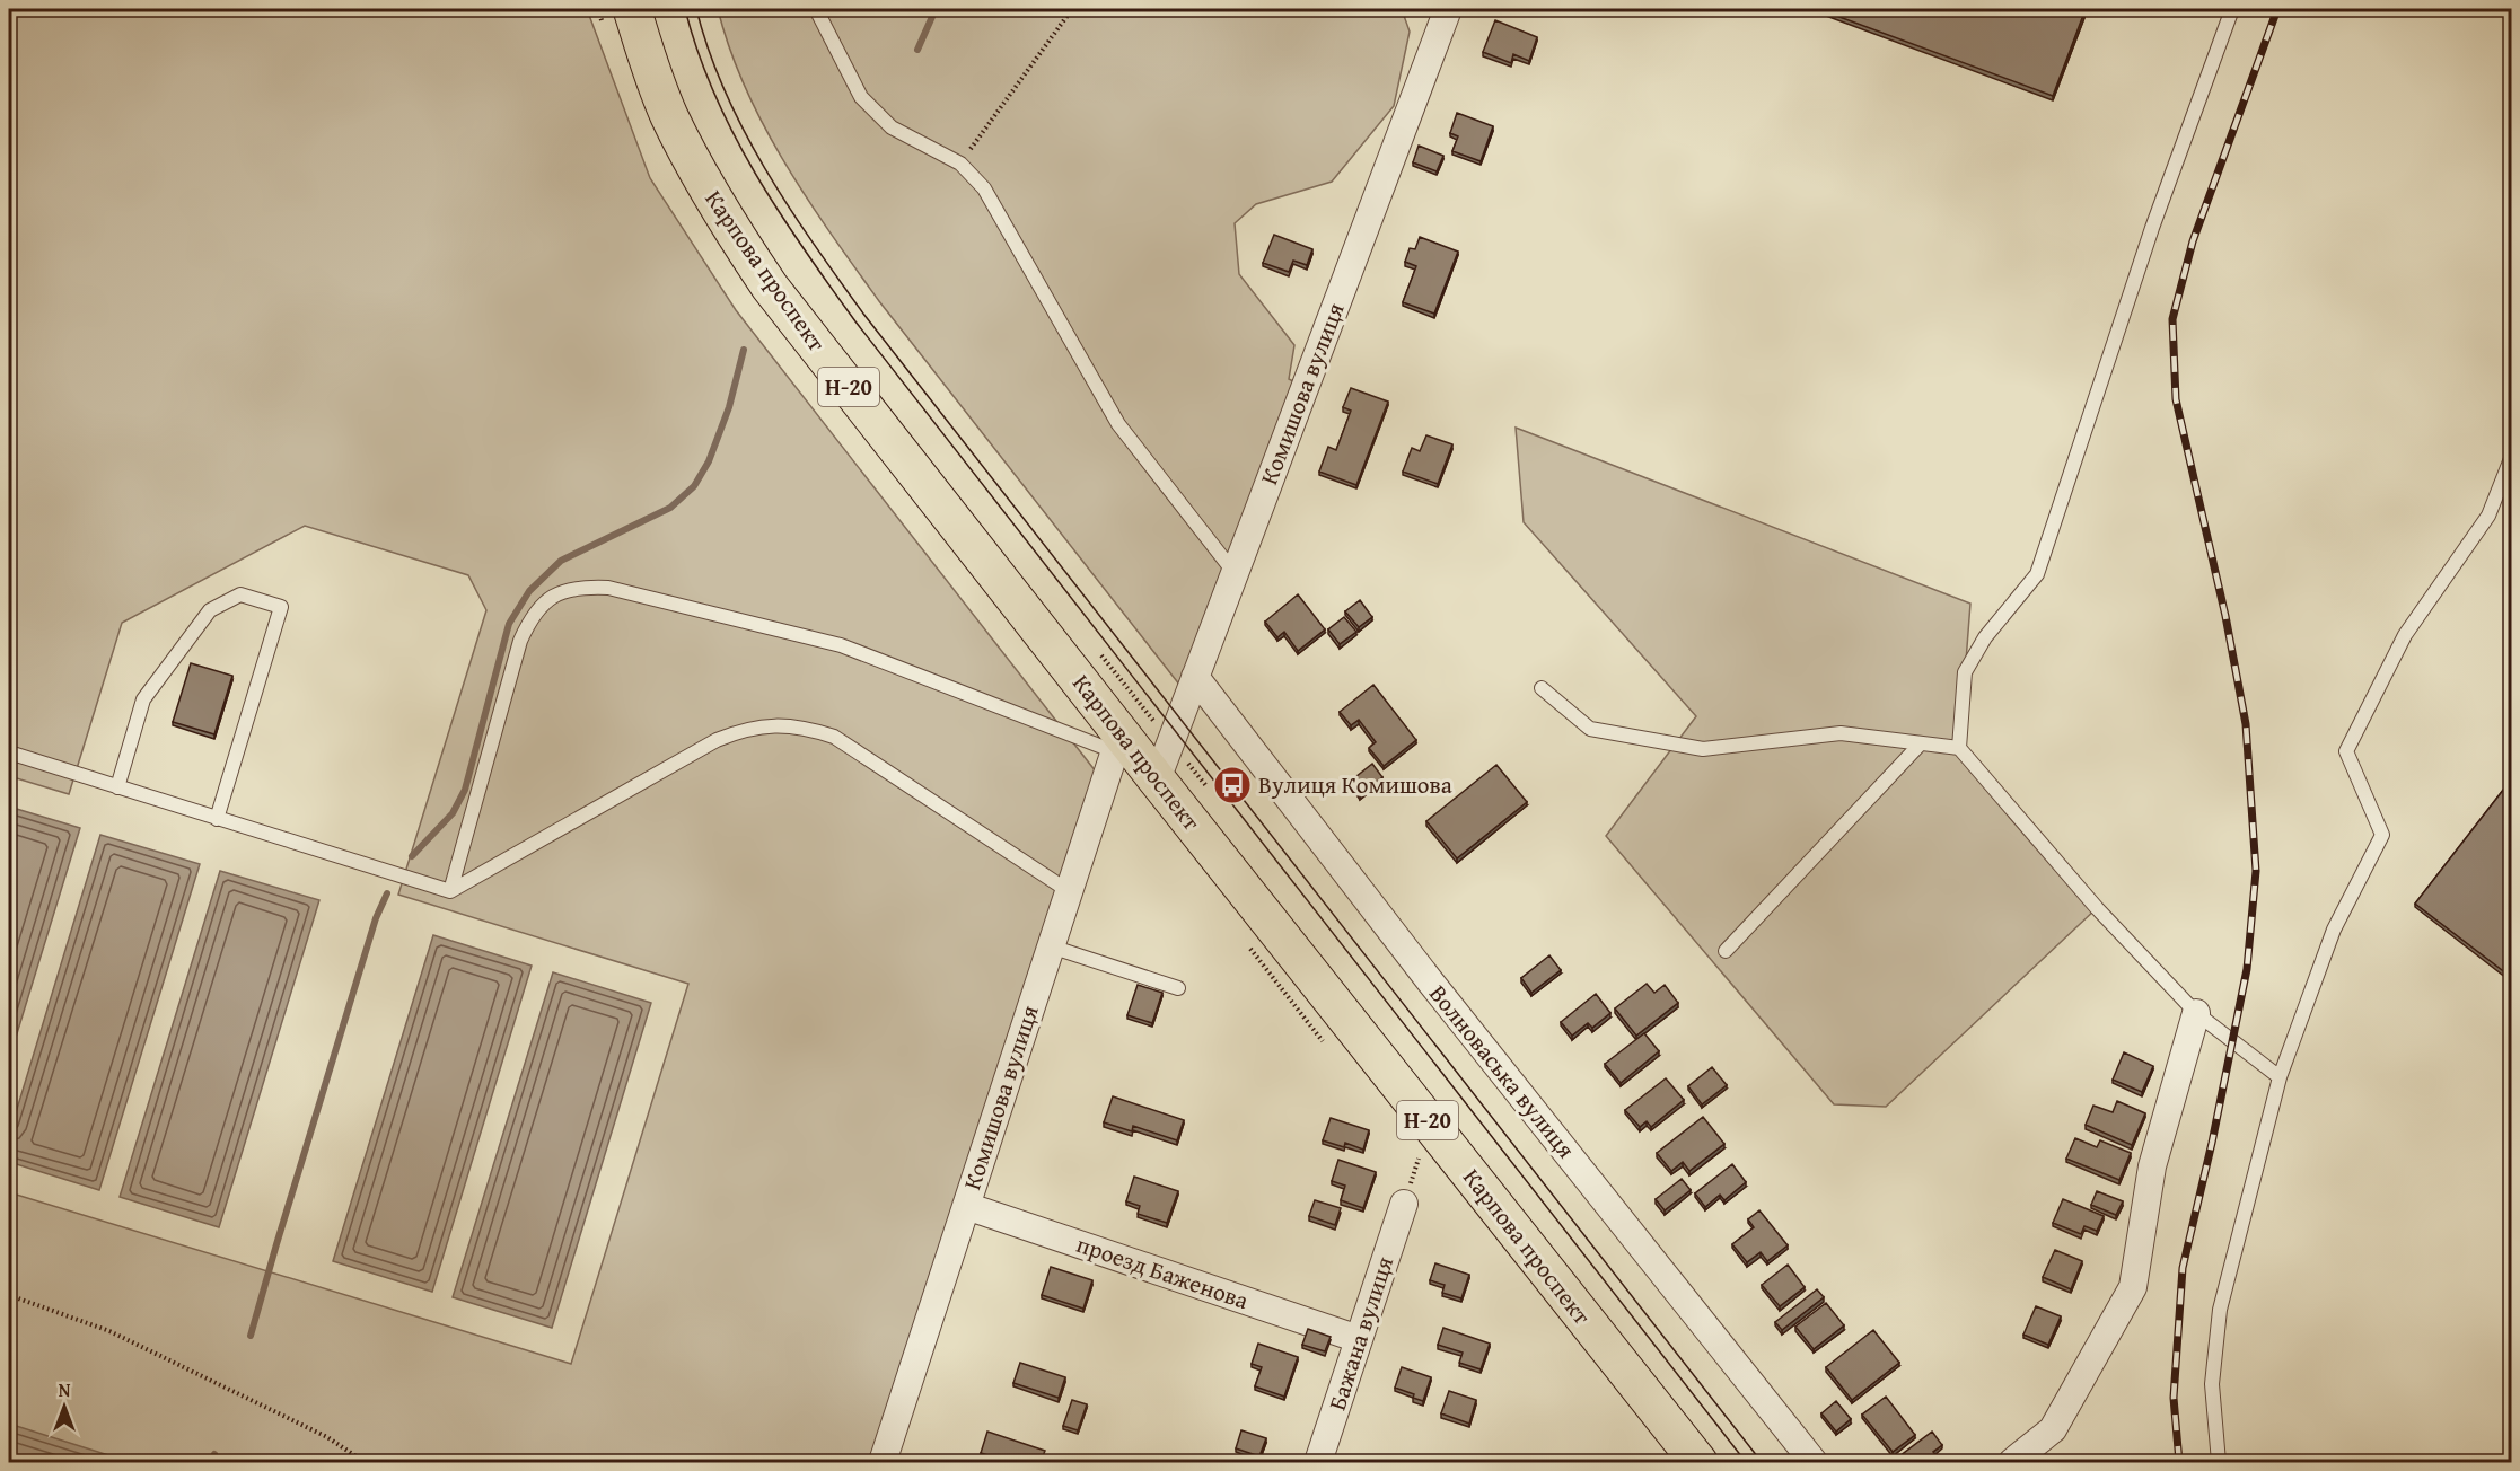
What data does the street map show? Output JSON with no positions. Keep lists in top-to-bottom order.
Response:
{
  "streets": {
    "main road": ["Карпова проспект", "Н-20"],
    "street": [
      "Комишова вулиця",
      "Волноваська вулиця",
      "проезд Баженова",
      "Бажана вулиця"
    ]
  },
  "crossings": [
    ["Карпова проспект", "Комишова вулиця"],
    ["Комишова вулиця", "Волноваська вулиця"],
    ["Комишова вулиця", "проезд Баженова"],
    ["проезд Баженова", "Бажана вулиця"]
  ],
  "places": {
    "bus stop": ["Вулиця Комишова"]
  },
  "north": "top"
}
